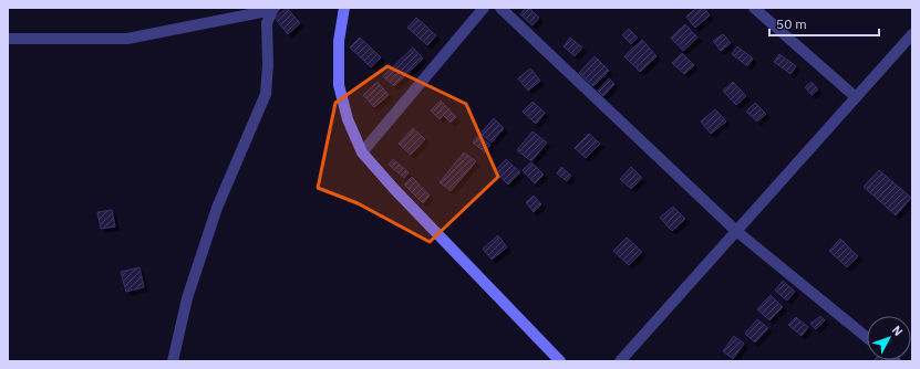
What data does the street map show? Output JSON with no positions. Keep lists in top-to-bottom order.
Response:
{
  "scale_bar": "50 m",
  "north": "top right"
}
